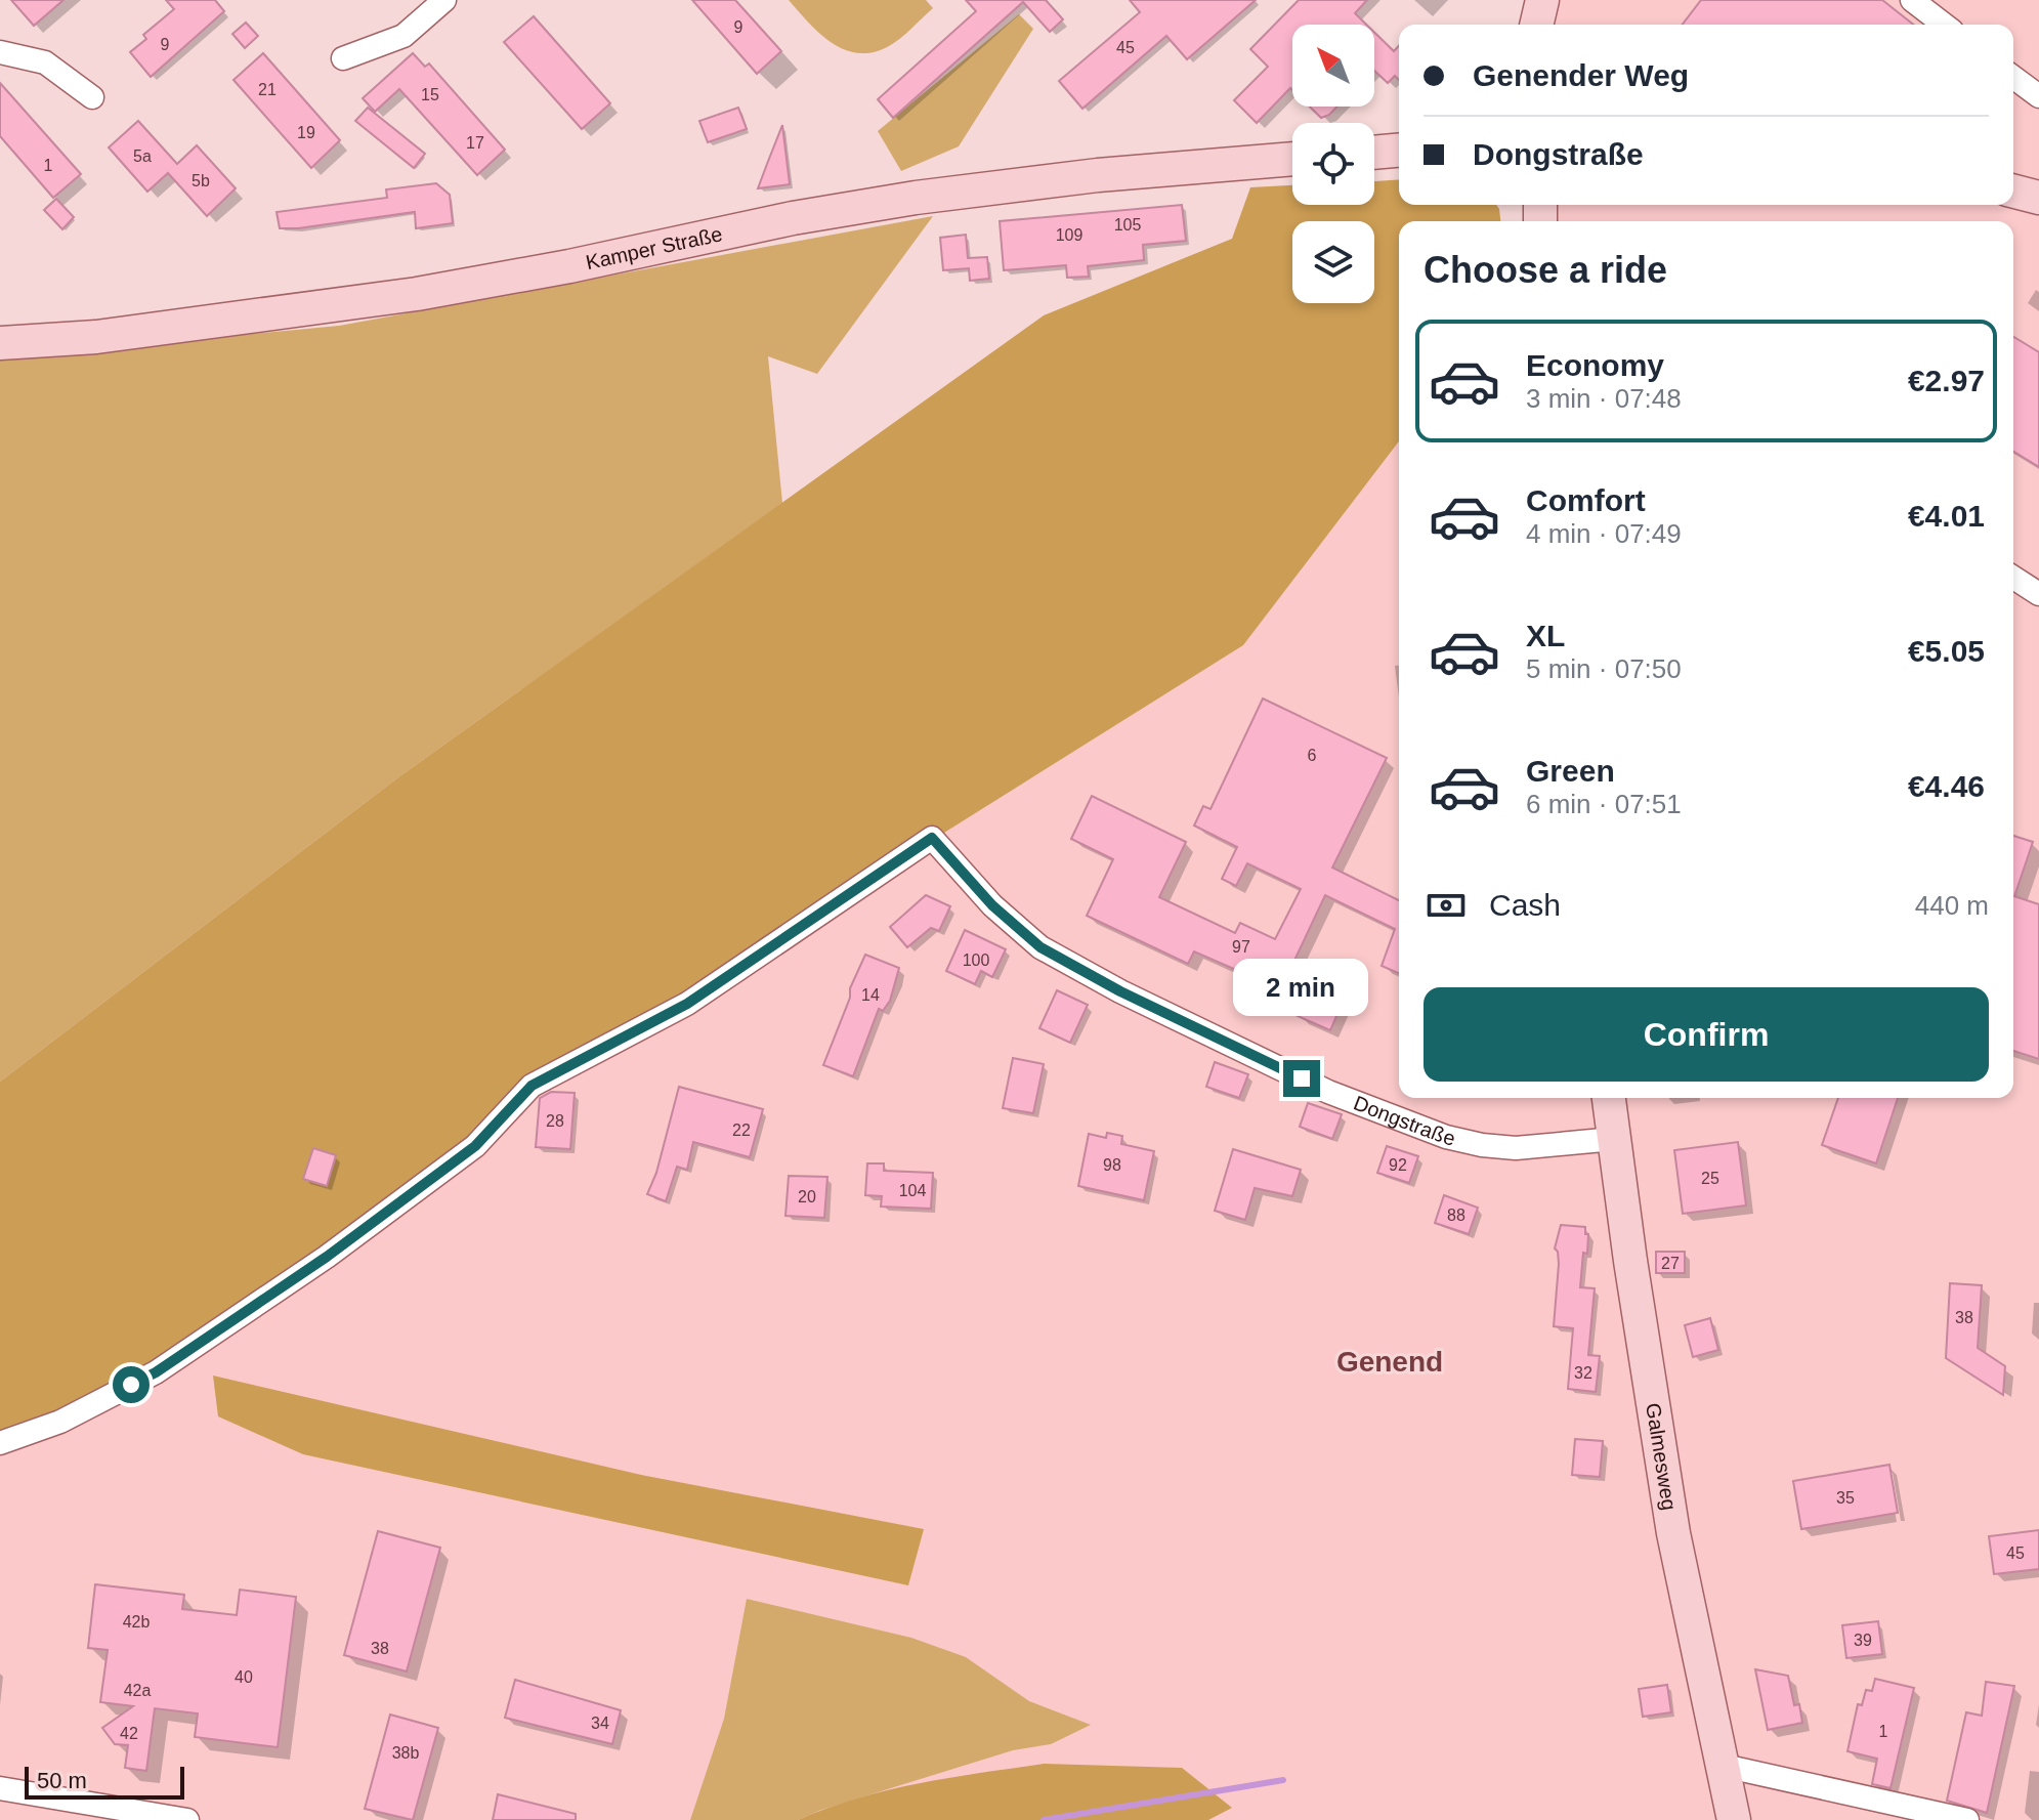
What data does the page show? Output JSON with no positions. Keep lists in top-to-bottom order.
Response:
{
  "streets": {
    "main road": ["Kamper Straße", "Galmesweg"],
    "street": ["Dongstraße"]
  },
  "crossings": [
    ["Dongstraße", "Galmesweg"]
  ],
  "districts": ["Genend"],
  "house_numbers": [
    "9",
    "9",
    "45",
    "21",
    "15",
    "19",
    "17",
    "5a",
    "1",
    "5b",
    "105",
    "109",
    "6",
    "97",
    "100",
    "14",
    "28",
    "22",
    "98",
    "92",
    "25",
    "104",
    "20",
    "88",
    "27",
    "38",
    "32",
    "35",
    "45",
    "42b",
    "39",
    "38",
    "40",
    "42a",
    "34",
    "1",
    "42",
    "38b"
  ],
  "scale_bar": "50 m",
  "north": "top left",
  "page": {
    "banner": ["Genender Weg", "Dongstraße"],
    "heading": "Choose a ride",
    "list": [
      {
        "name": "Economy",
        "note": "3 min · 07:48",
        "value": "€2.97"
      },
      {
        "name": "Comfort",
        "note": "4 min · 07:49",
        "value": "€4.01"
      },
      {
        "name": "XL",
        "note": "5 min · 07:50",
        "value": "€5.05"
      },
      {
        "name": "Green",
        "note": "6 min · 07:51",
        "value": "€4.46"
      }
    ],
    "pay": ["Cash", "440 m"],
    "bubble": "2 min",
    "buttons": "Confirm",
    "scale": "50 m"
  }
}
